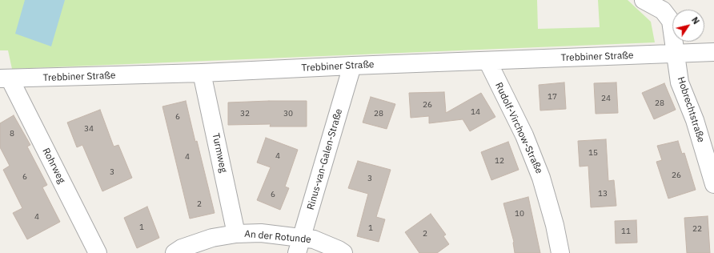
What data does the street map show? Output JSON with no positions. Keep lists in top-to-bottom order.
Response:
{
  "streets": {
    "street": [
      "Trebbiner Straße",
      "Hobrechtstraße",
      "Rudolf-Virchow-Straße",
      "Turmweg",
      "Rinus-van-Galen-Straße",
      "Rohrweg",
      "An der Rotunde"
    ]
  },
  "crossings": [
    ["Trebbiner Straße", "Hobrechtstraße"],
    ["Trebbiner Straße", "Rudolf-Virchow-Straße"],
    ["Trebbiner Straße", "Turmweg"],
    ["Trebbiner Straße", "Rinus-van-Galen-Straße"],
    ["Trebbiner Straße", "Rohrweg"],
    ["Turmweg", "An der Rotunde"],
    ["Rinus-van-Galen-Straße", "An der Rotunde"]
  ],
  "house_numbers": [
    "17",
    "24",
    "28",
    "26",
    "14",
    "32",
    "30",
    "28",
    "6",
    "34",
    "8",
    "15",
    "4",
    "4",
    "12",
    "3",
    "26",
    "6",
    "3",
    "13",
    "6",
    "2",
    "10",
    "4",
    "1",
    "1",
    "22",
    "11",
    "2"
  ],
  "north": "top right"
}
